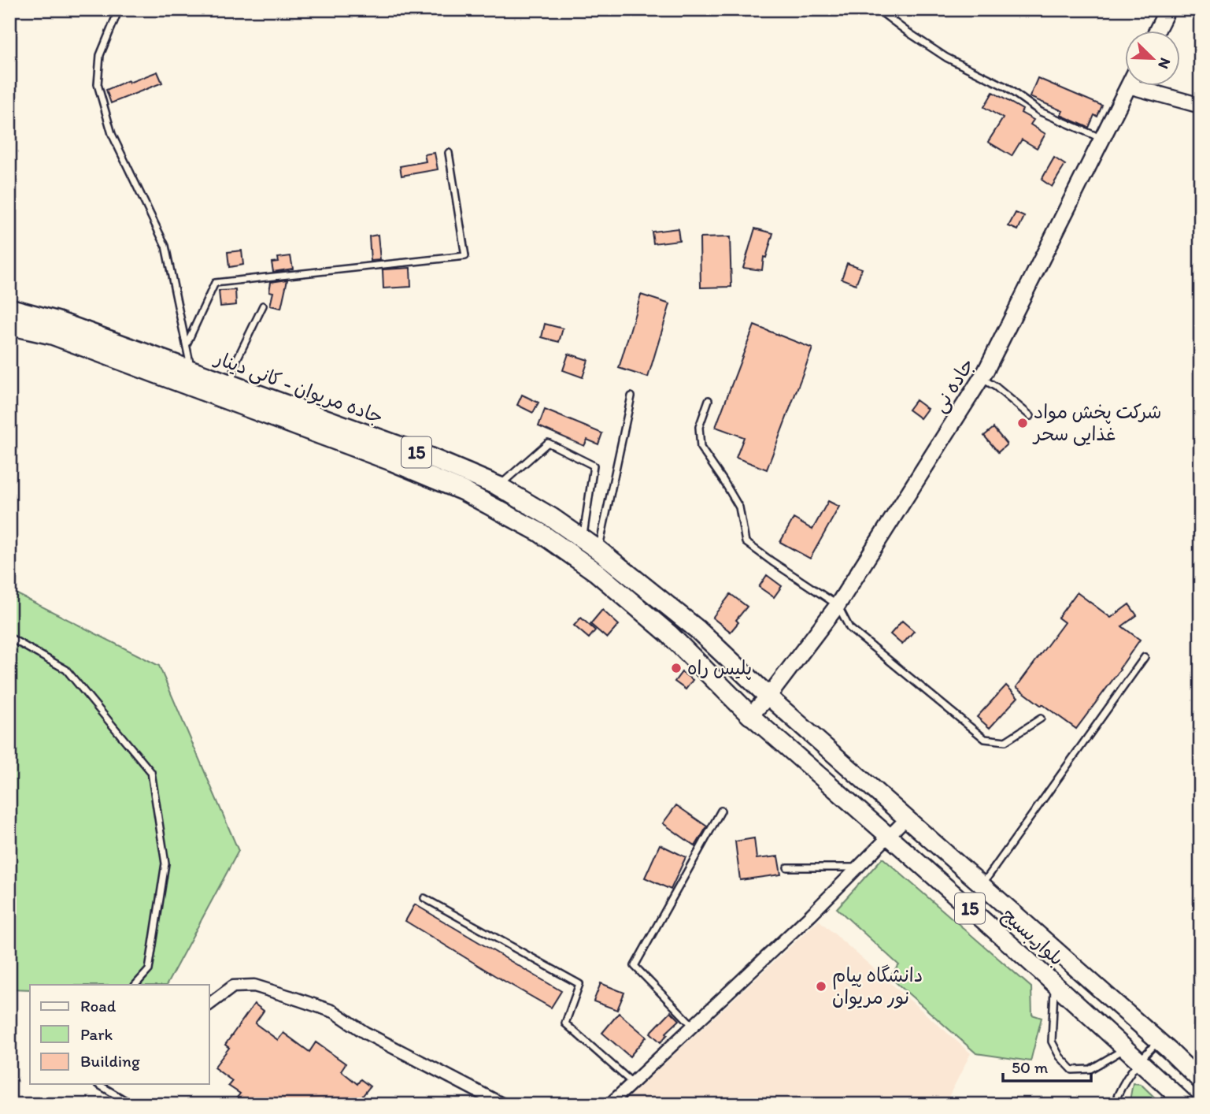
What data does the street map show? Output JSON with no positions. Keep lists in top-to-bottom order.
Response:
{
  "streets": {
    "highway": ["جاده مریوان - کانی دینار", "15"],
    "main road": ["جاده نی", "بلوار بسیج"]
  },
  "crossings": [
    ["جاده نی", "جاده مریوان - کانی دینار"],
    ["جاده نی", "15"],
    ["جاده نی", "بلوار بسیج"],
    ["جاده مریوان - کانی دینار", "بلوار بسیج"],
    ["15", "بلوار بسیج"]
  ],
  "places": ["شرکت پخش مواد غذایی سحر", "پلیس راه", "دانشگاه پیام نور مریوان"],
  "legend": ["Road", "Park", "Building"],
  "scale_bar": "50 m",
  "north": "bottom right"
}
